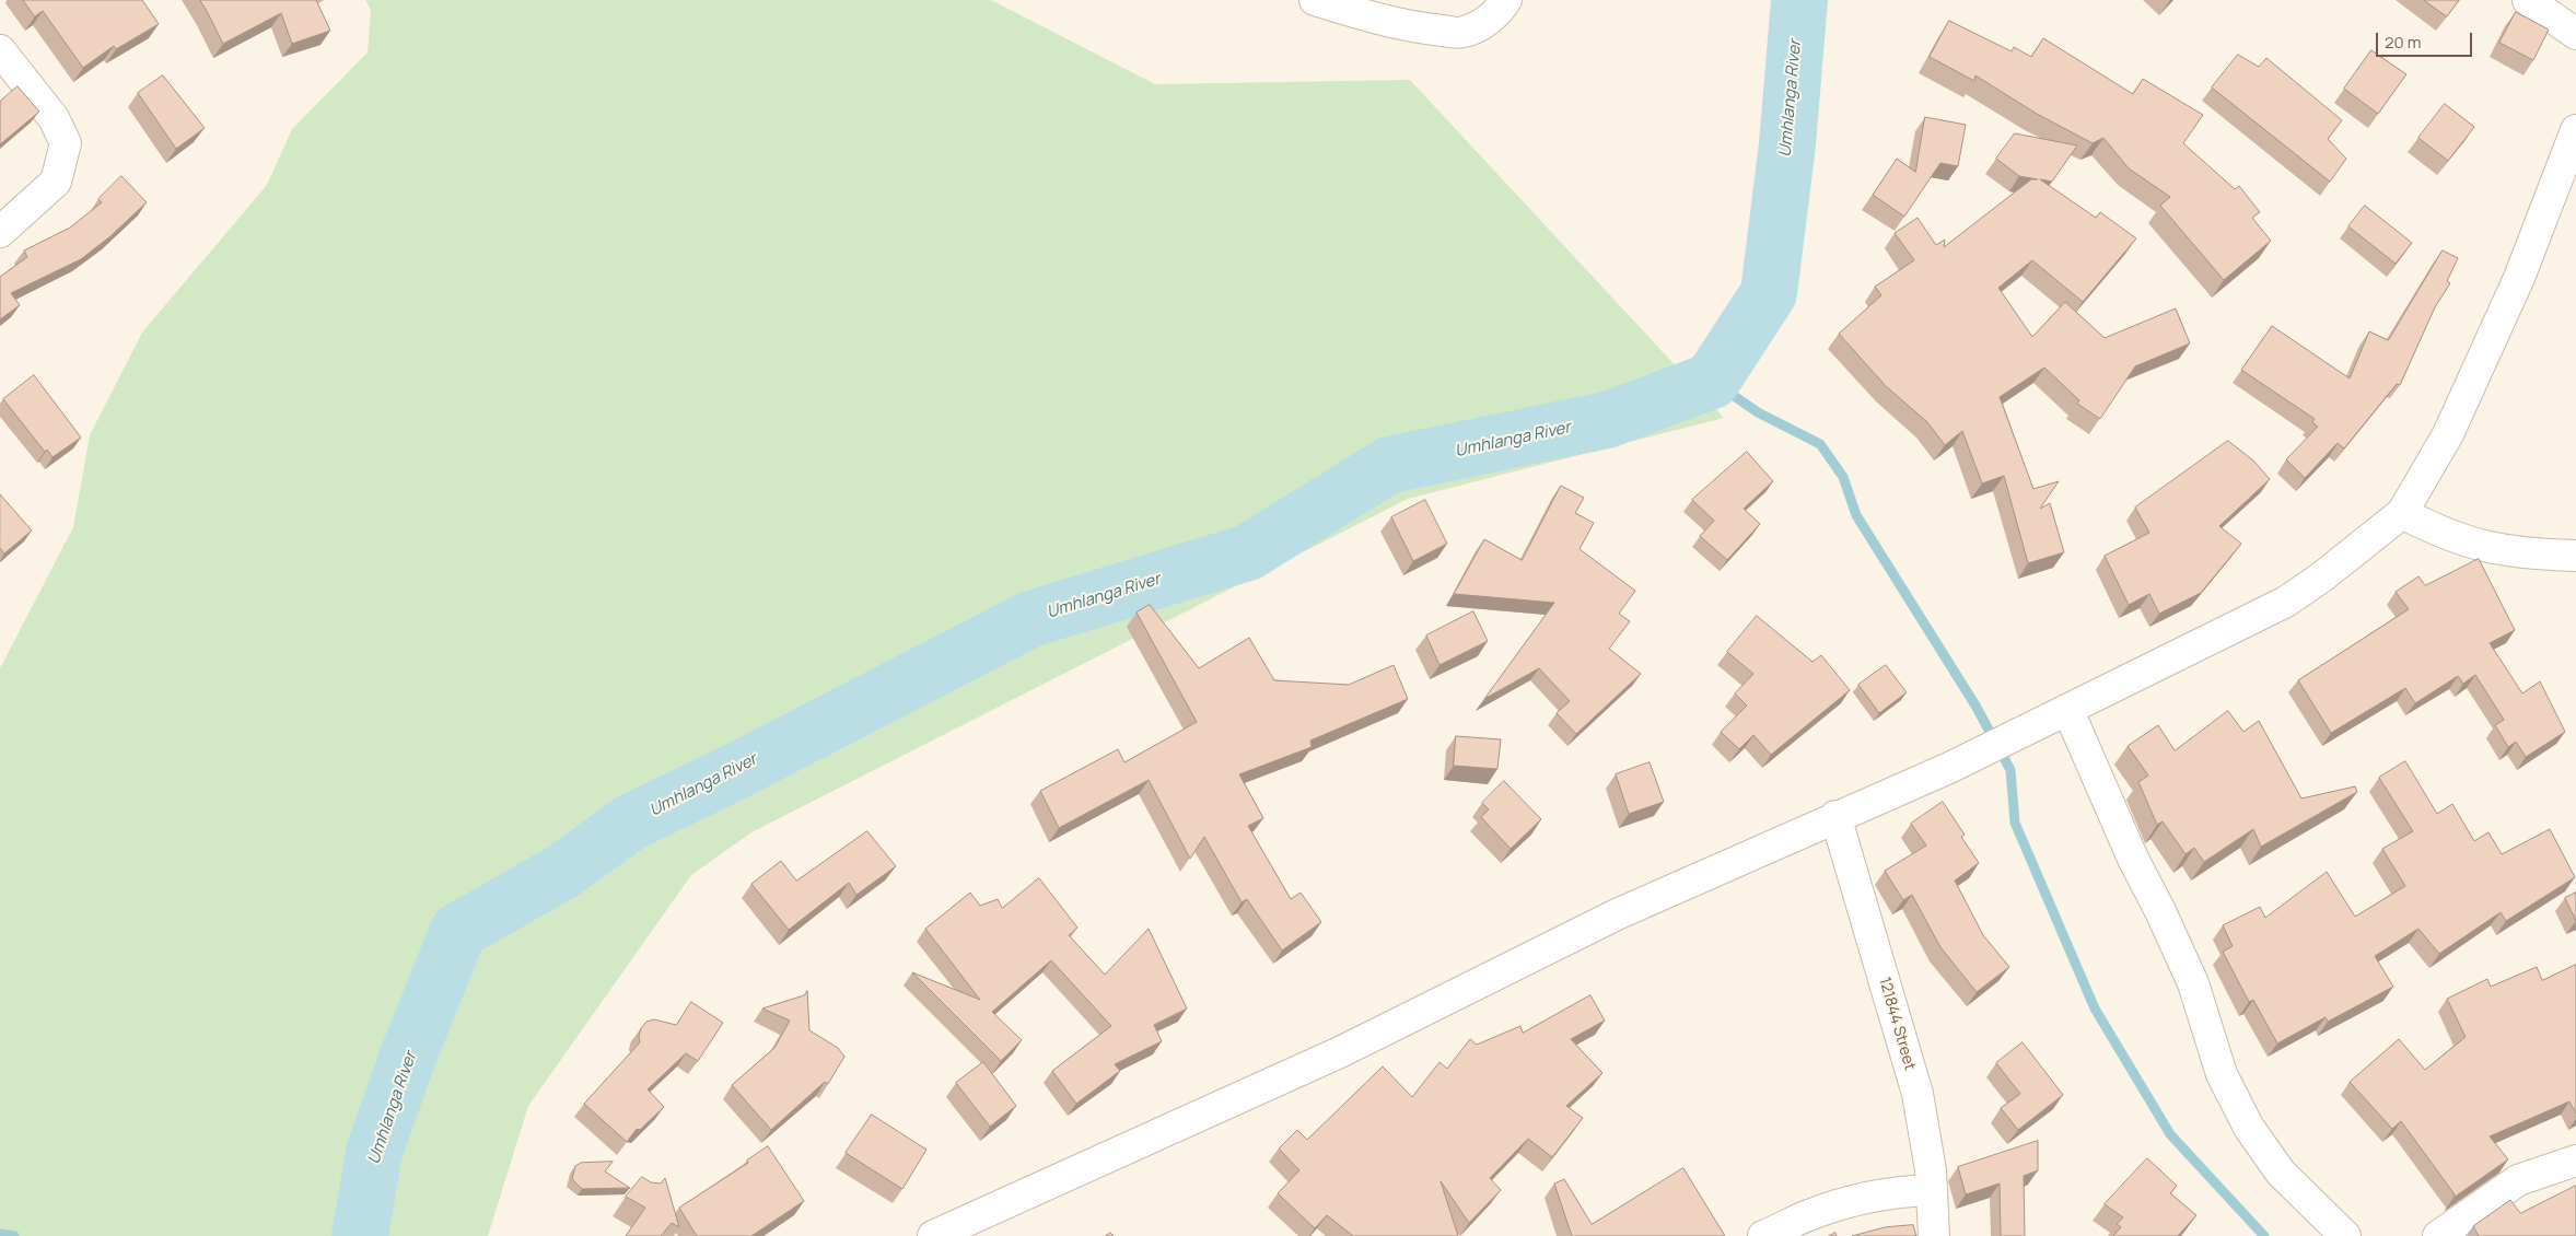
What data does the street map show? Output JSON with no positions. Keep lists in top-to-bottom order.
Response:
{
  "streets": {
    "street": ["121844 Street"]
  },
  "water": ["Umhlanga River"],
  "scale_bar": "20 m"
}
